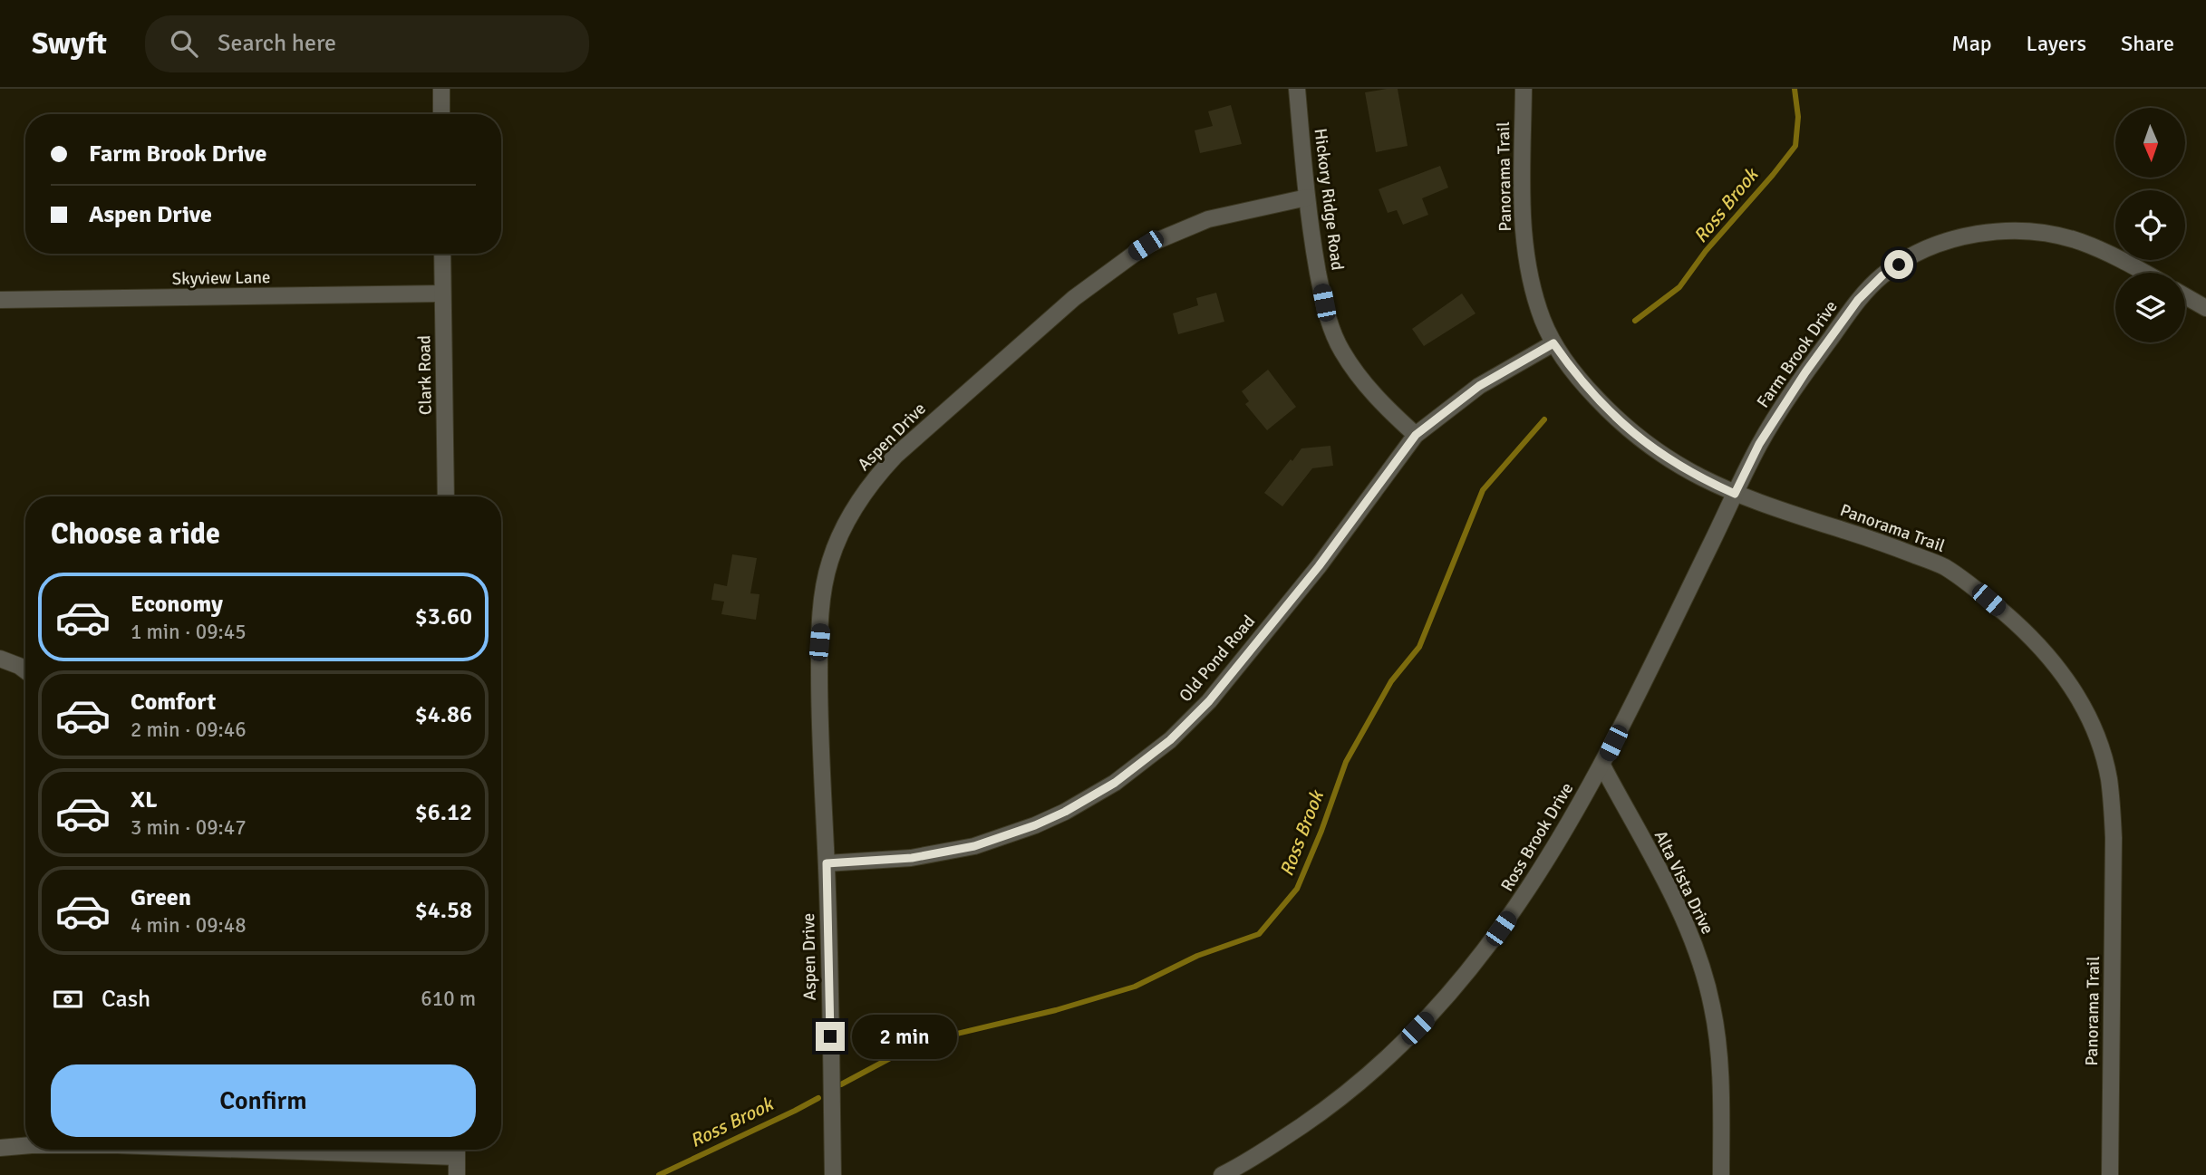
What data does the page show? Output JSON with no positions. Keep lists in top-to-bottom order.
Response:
{
  "streets": {
    "street": [
      "Panorama Trail",
      "Hickory Ridge Road",
      "Skyview Lane",
      "Farm Brook Drive",
      "Clark Road",
      "Aspen Drive",
      "Old Pond Road",
      "Ross Brook Drive",
      "Alta Vista Drive"
    ]
  },
  "crossings": [
    ["Panorama Trail", "Farm Brook Drive"],
    ["Panorama Trail", "Old Pond Road"],
    ["Panorama Trail", "Ross Brook Drive"],
    ["Hickory Ridge Road", "Aspen Drive"],
    ["Hickory Ridge Road", "Old Pond Road"],
    ["Skyview Lane", "Clark Road"],
    ["Farm Brook Drive", "Ross Brook Drive"],
    ["Aspen Drive", "Old Pond Road"],
    ["Ross Brook Drive", "Alta Vista Drive"]
  ],
  "water": ["Ross Brook"],
  "north": "bottom",
  "page": {
    "header": "Swyft",
    "search": "Search here",
    "nav": ["Map", "Layers", "Share"],
    "banner": ["Farm Brook Drive", "Aspen Drive"],
    "heading": "Choose a ride",
    "list": [
      {
        "name": "Economy",
        "note": "1 min · 09:45",
        "value": "$3.60"
      },
      {
        "name": "Comfort",
        "note": "2 min · 09:46",
        "value": "$4.86"
      },
      {
        "name": "XL",
        "note": "3 min · 09:47",
        "value": "$6.12"
      },
      {
        "name": "Green",
        "note": "4 min · 09:48",
        "value": "$4.58"
      }
    ],
    "pay": ["Cash", "610 m"],
    "bubble": "2 min",
    "buttons": "Confirm"
  }
}
